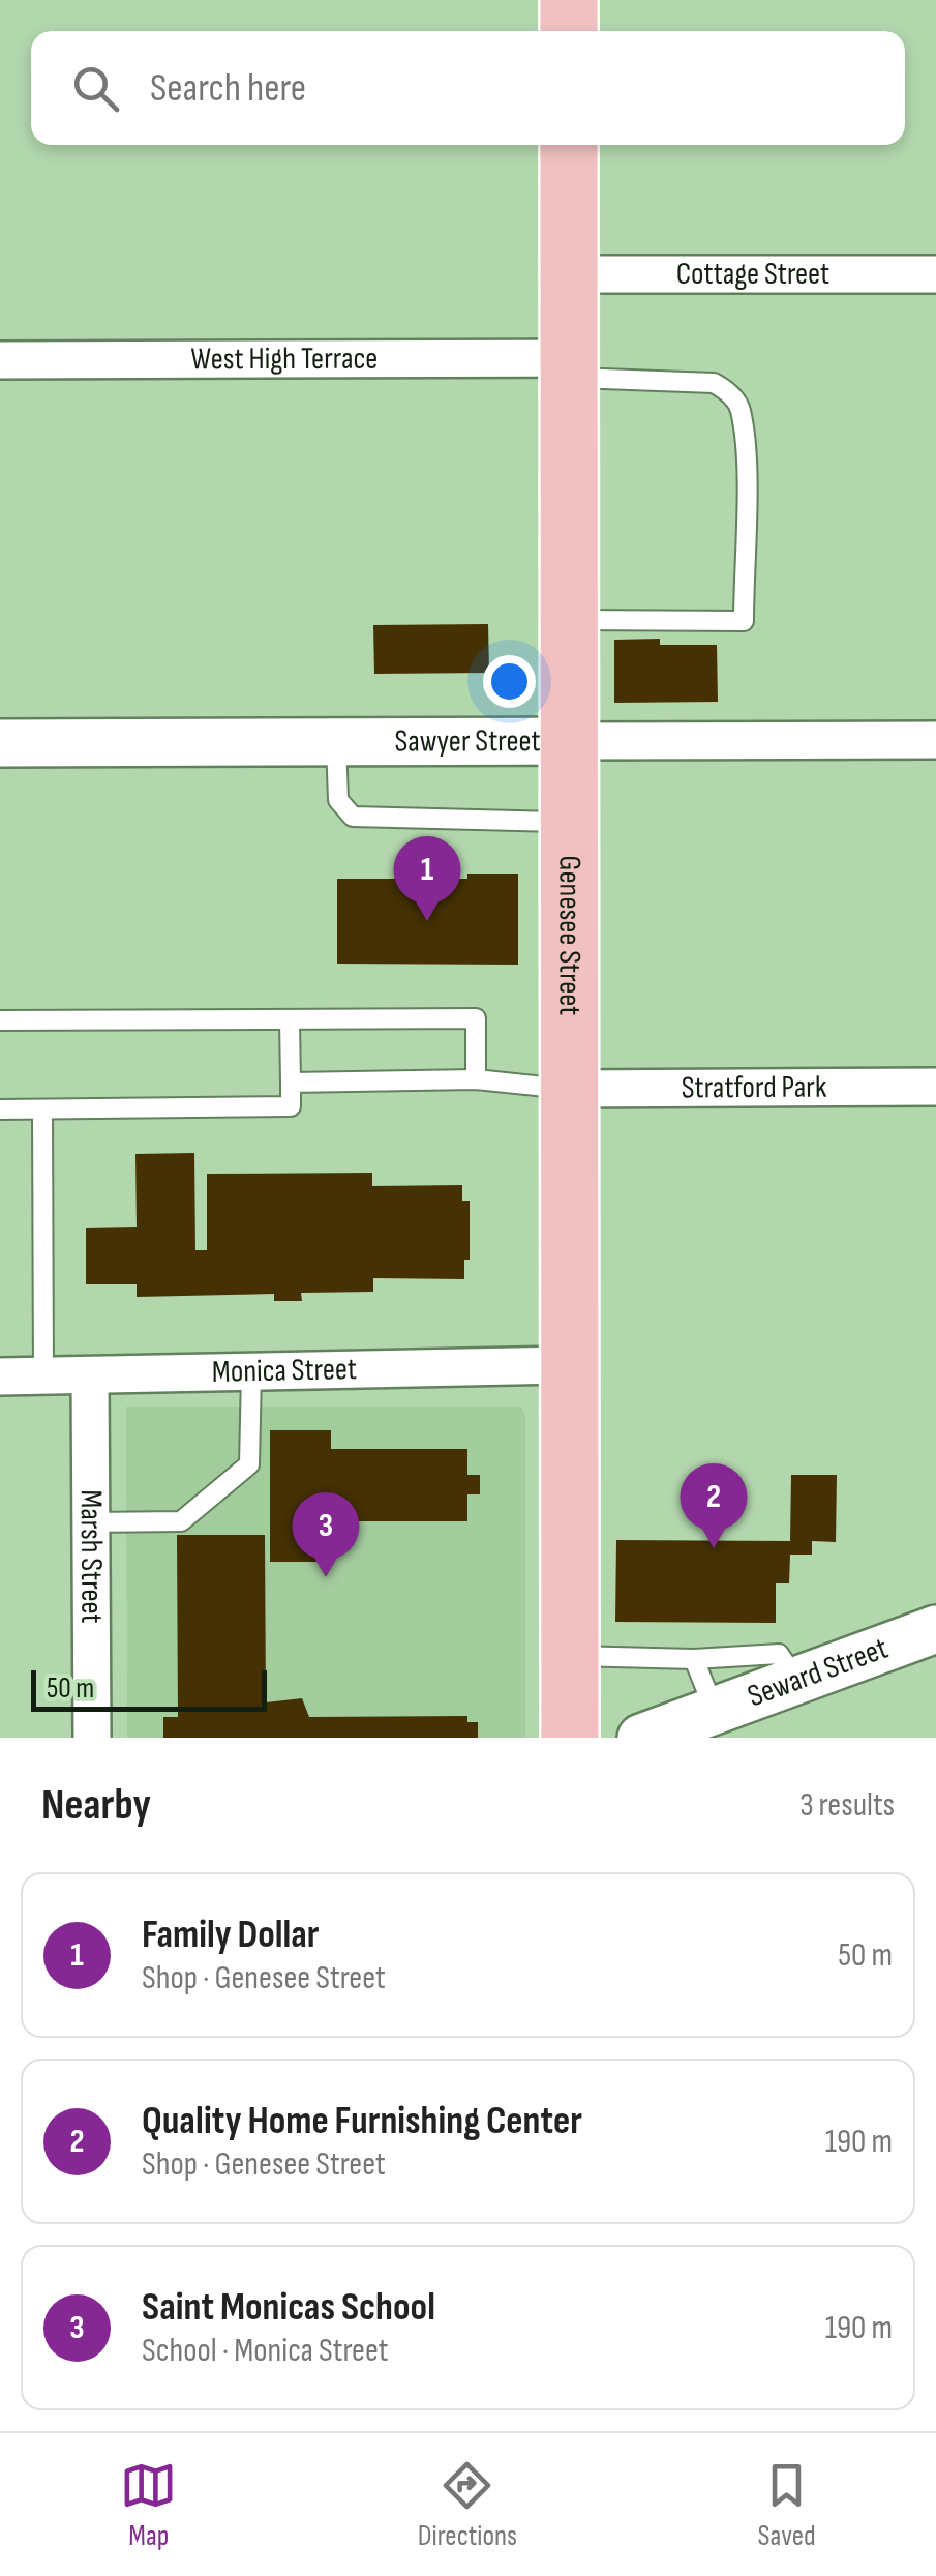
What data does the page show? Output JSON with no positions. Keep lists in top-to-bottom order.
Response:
{
  "streets": {
    "main road": ["Genesee Street"],
    "street": [
      "Cottage Street",
      "West High Terrace",
      "Sawyer Street",
      "Stratford Park",
      "Monica Street",
      "Marsh Street",
      "Seward Street"
    ]
  },
  "crossings": [
    ["Cottage Street", "Genesee Street"],
    ["West High Terrace", "Genesee Street"],
    ["Sawyer Street", "Genesee Street"],
    ["Genesee Street", "Stratford Park"],
    ["Genesee Street", "Monica Street"],
    ["Monica Street", "Marsh Street"]
  ],
  "scale_bar": "50 m",
  "page": {
    "search": "Search here",
    "pins": ["1", "2", "3"],
    "scale": "50 m",
    "heading": ["Nearby", "3 results"],
    "list": [
      {
        "mark": "1",
        "name": "Family Dollar",
        "note": "Shop · Genesee Street",
        "value": "50 m"
      },
      {
        "mark": "2",
        "name": "Quality Home Furnishing Center",
        "note": "Shop · Genesee Street",
        "value": "190 m"
      },
      {
        "mark": "3",
        "name": "Saint Monicas School",
        "note": "School · Monica Street",
        "value": "190 m"
      }
    ],
    "nav": ["Map", "Directions", "Saved"]
  }
}
